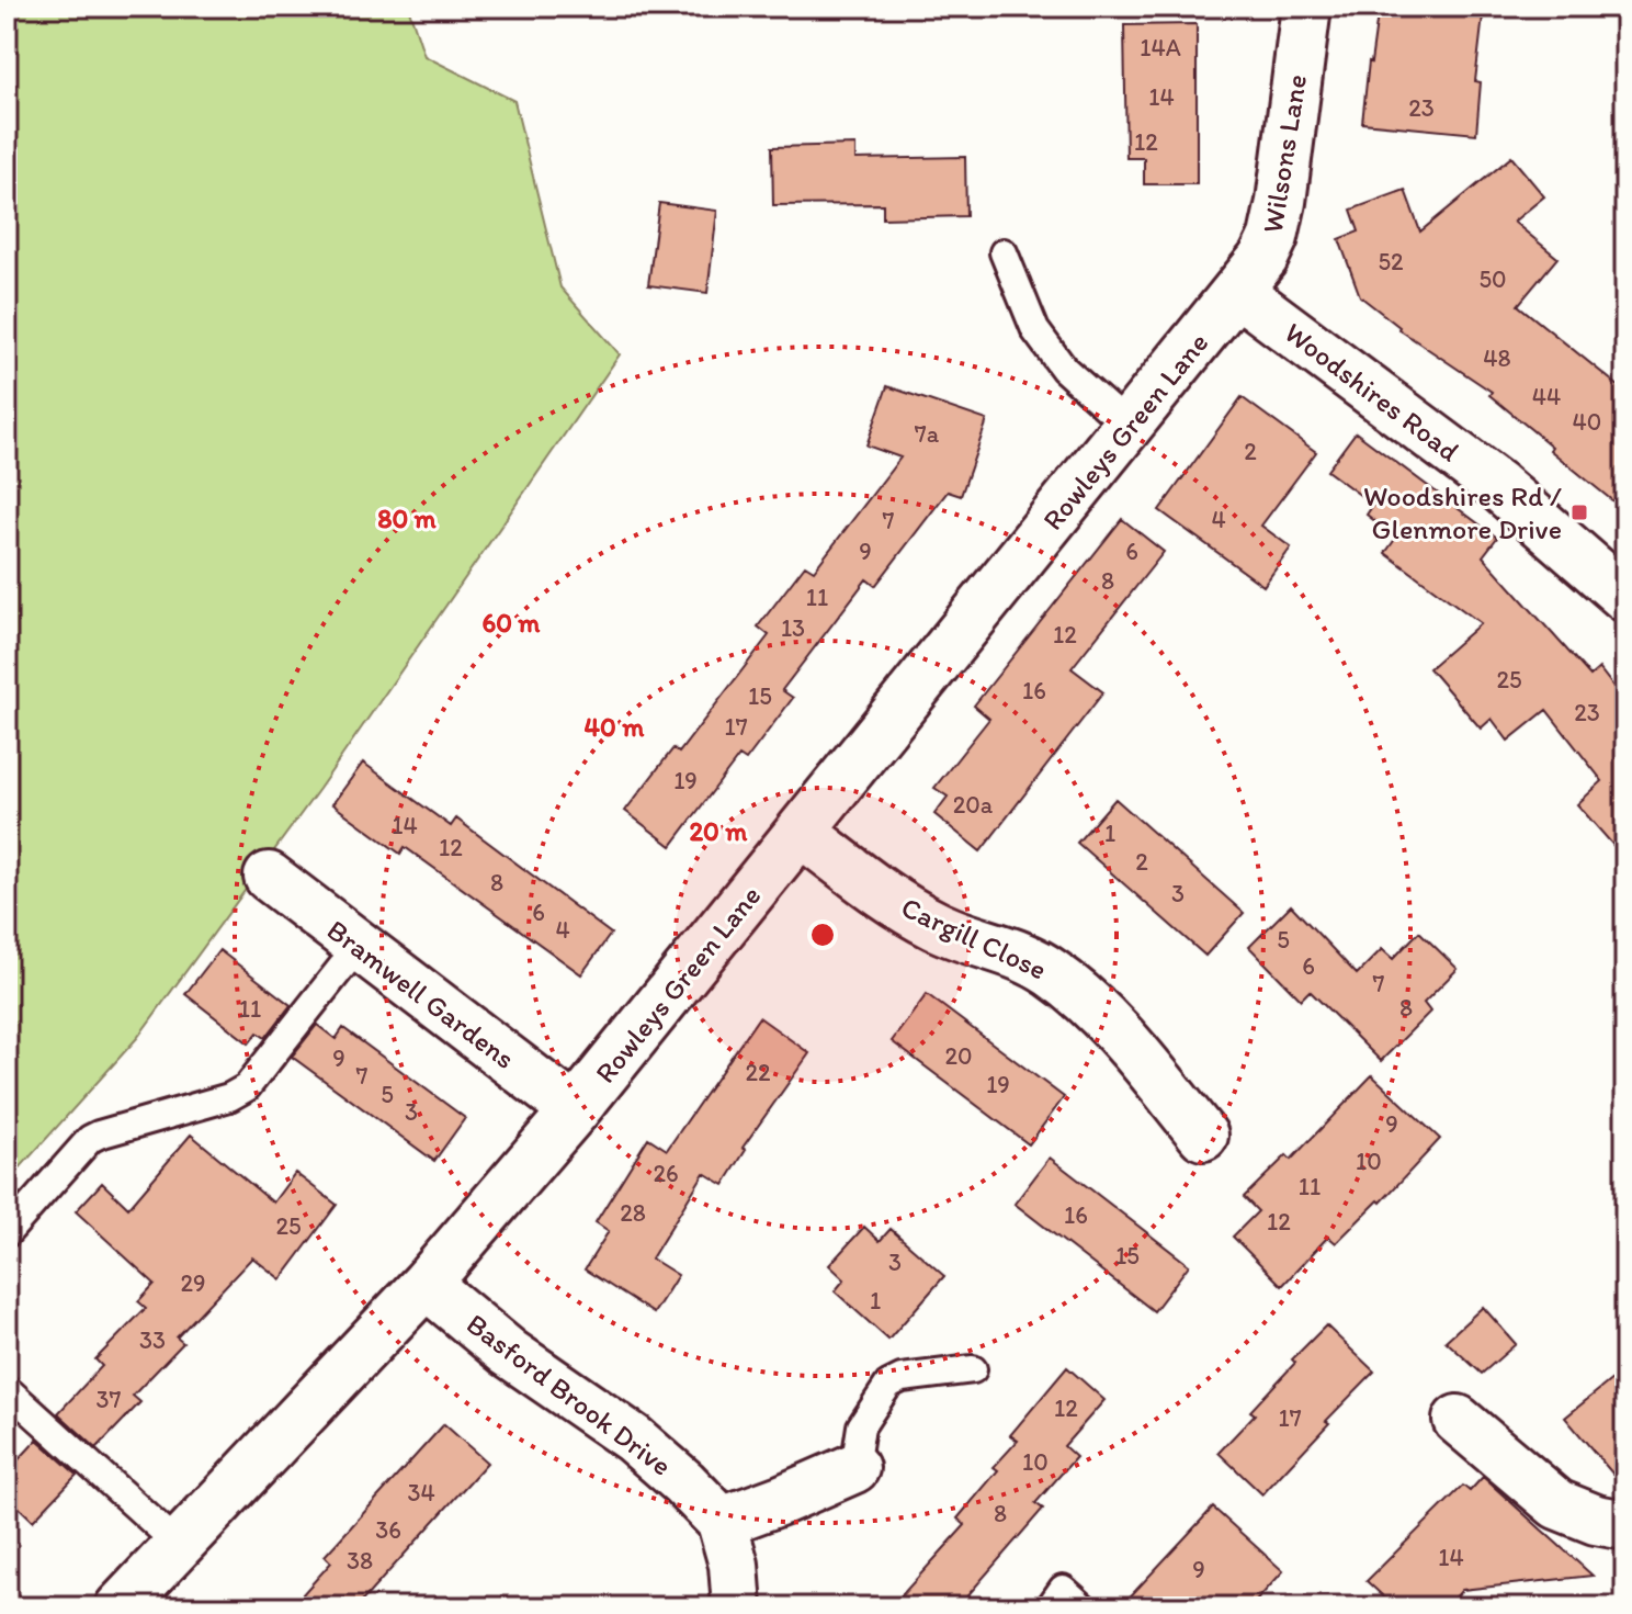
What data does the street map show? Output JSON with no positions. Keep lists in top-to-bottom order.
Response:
{
  "streets": {
    "street": [
      "Wilsons Lane",
      "Woodshires Road",
      "Rowleys Green Lane",
      "Cargill Close",
      "Bramwell Gardens",
      "Basford Brook Drive"
    ]
  },
  "crossings": [
    ["Wilsons Lane", "Woodshires Road"],
    ["Wilsons Lane", "Rowleys Green Lane"],
    ["Woodshires Road", "Rowleys Green Lane"],
    ["Rowleys Green Lane", "Cargill Close"],
    ["Rowleys Green Lane", "Bramwell Gardens"],
    ["Rowleys Green Lane", "Basford Brook Drive"]
  ],
  "places": {
    "transit": ["Woodshires Rd / Glenmore Drive"]
  },
  "house_numbers": [
    "14A",
    "14",
    "23",
    "12",
    "52",
    "50",
    "48",
    "44",
    "40",
    "7a",
    "2",
    "4",
    "7",
    "9",
    "6",
    "8",
    "11",
    "13",
    "12",
    "25",
    "16",
    "15",
    "23",
    "17",
    "19",
    "20a",
    "14",
    "1",
    "12",
    "2",
    "8",
    "3",
    "6",
    "4",
    "5",
    "6",
    "7",
    "8",
    "11",
    "20",
    "9",
    "22",
    "7",
    "19",
    "5",
    "3",
    "9",
    "10",
    "26",
    "11",
    "28",
    "16",
    "12",
    "25",
    "15",
    "3",
    "29",
    "1",
    "33",
    "37",
    "12",
    "17",
    "10",
    "34",
    "8",
    "36",
    "14",
    "38",
    "9"
  ],
  "rings": [
    "80 m",
    "60 m",
    "40 m",
    "20 m"
  ]
}
